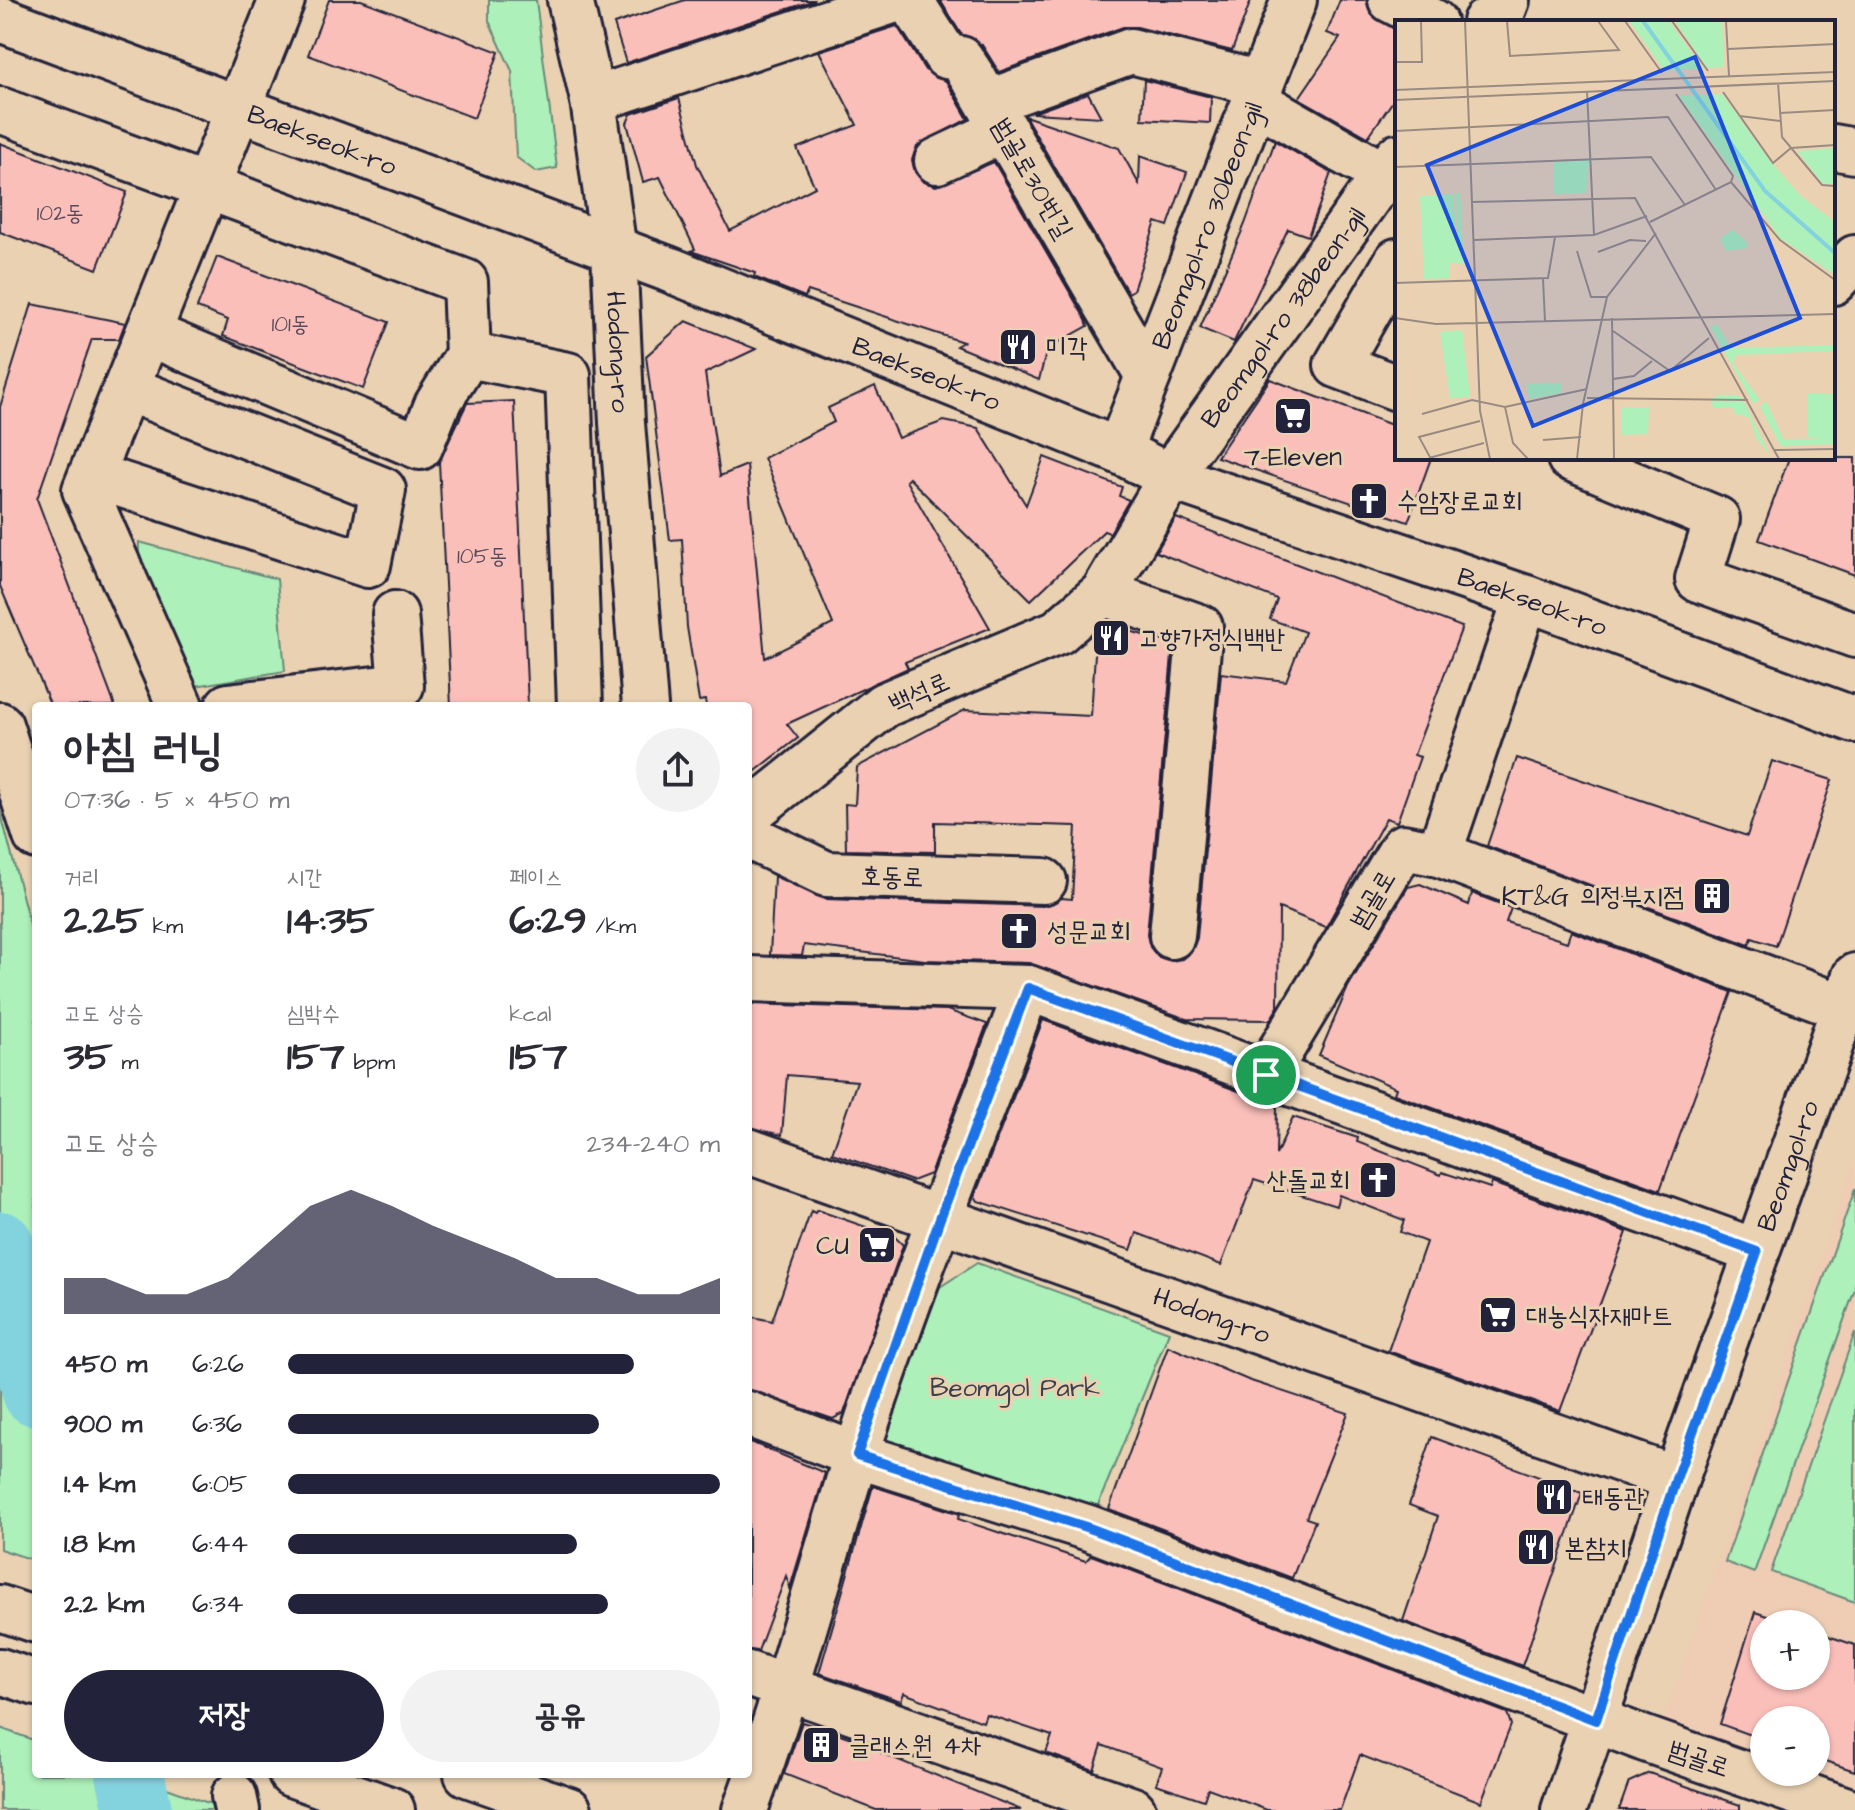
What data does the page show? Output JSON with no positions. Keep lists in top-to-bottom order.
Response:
{
  "streets": {
    "street": [
      "Baekseok-ro",
      "범골로30번길",
      "Beomgol-ro 30beon-gil",
      "Beomgol-ro 38beon-gil",
      "Hodong-ro",
      "백석로",
      "호동로",
      "범골로",
      "Beomgol-ro"
    ]
  },
  "crossings": [
    ["Baekseok-ro", "Beomgol-ro 30beon-gil"],
    ["Baekseok-ro", "Beomgol-ro 38beon-gil"],
    ["Baekseok-ro", "Hodong-ro"],
    ["Baekseok-ro", "백석로"],
    ["범골로30번길", "Beomgol-ro 30beon-gil"],
    ["범골로30번길", "Beomgol-ro 38beon-gil"],
    ["Beomgol-ro 38beon-gil", "백석로"],
    ["Hodong-ro", "Beomgol-ro"],
    ["범골로", "Beomgol-ro"]
  ],
  "parks": ["Beomgol Park"],
  "places": {
    "restaurant": [
      "미각",
      "고향가정식백반",
      "태동관",
      "본참치"
    ],
    "supermarket": ["7-Eleven", "CU", "대농식자재마트"],
    "church": ["수암장로교회", "성문교회", "산돌교회"],
    "building": ["KT&G 의정부지점", "클래스원 4차"]
  },
  "house_numbers": ["102동", "101동", "105동"],
  "page": {
    "heading": ["아침 러닝", "07:36 · 5 × 450 m"],
    "stats": [
      ["거리", "2.25 km"],
      ["시간", "14:35"],
      ["페이스", "6:29 /km"],
      ["고도 상승", "35 m"],
      ["심박수", "157 bpm"],
      ["kcal", "157"]
    ],
    "chart": ["고도 상승", "234–240 m"],
    "list": [
      {
        "name": "450 m",
        "note": "6:26"
      },
      {
        "name": "900 m",
        "note": "6:36"
      },
      {
        "name": "1.4 km",
        "note": "6:05"
      },
      {
        "name": "1.8 km",
        "note": "6:44"
      },
      {
        "name": "2.2 km",
        "note": "6:34"
      }
    ],
    "map_buttons": ["+", "−"],
    "buttons": ["저장", "공유"]
  }
}
